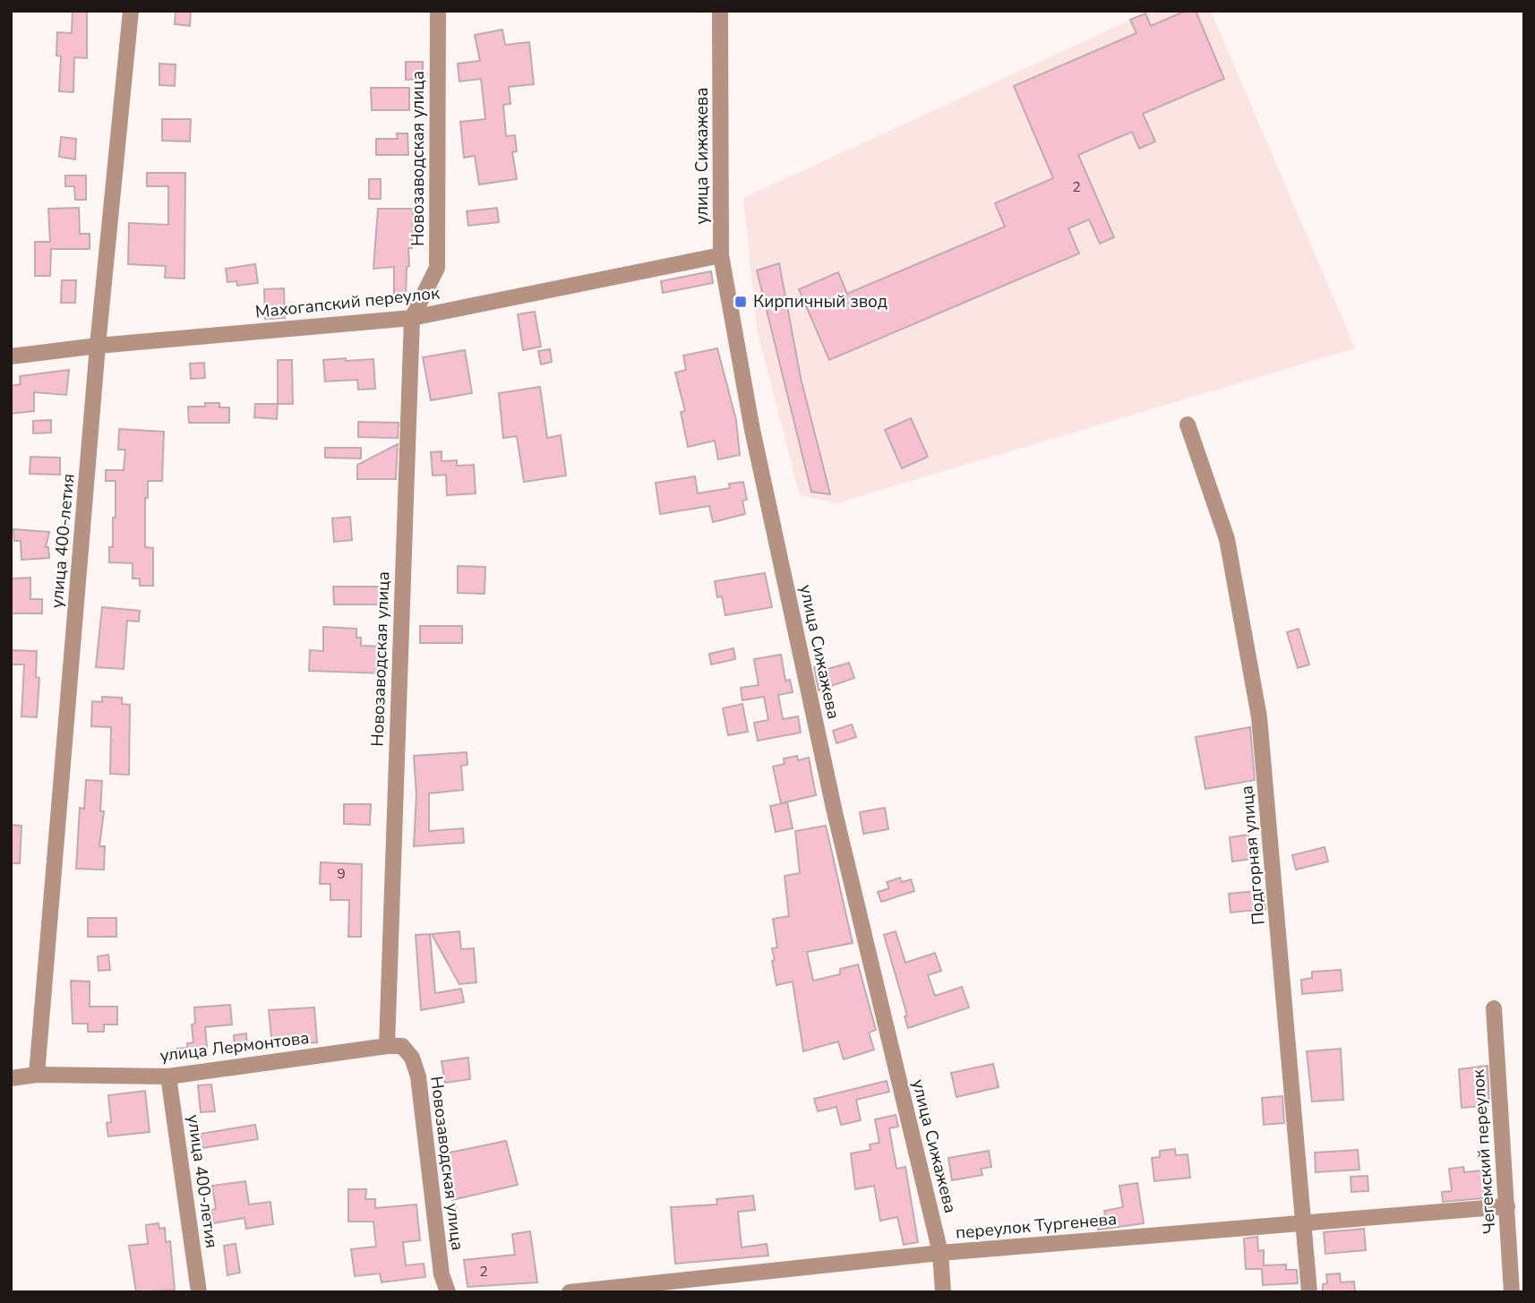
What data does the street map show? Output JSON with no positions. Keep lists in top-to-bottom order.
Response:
{
  "streets": {
    "street": [
      "улица Сижажева",
      "Новозаводская улица",
      "Махогапский переулок",
      "улица 400-летия",
      "Подгорная улица",
      "улица Лермонтова",
      "Чегемский переулок",
      "переулок Тургенева"
    ]
  },
  "crossings": [
    ["улица Сижажева", "Махогапский переулок"],
    ["улица Сижажева", "переулок Тургенева"],
    ["Новозаводская улица", "Махогапский переулок"],
    ["Новозаводская улица", "улица Лермонтова"],
    ["Махогапский переулок", "улица 400-летия"],
    ["улица 400-летия", "улица Лермонтова"],
    ["Подгорная улица", "переулок Тургенева"],
    ["Чегемский переулок", "переулок Тургенева"]
  ],
  "places": {
    "transit": ["Кирпичный звод"]
  },
  "house_numbers": ["2", "9", "2"]
}
